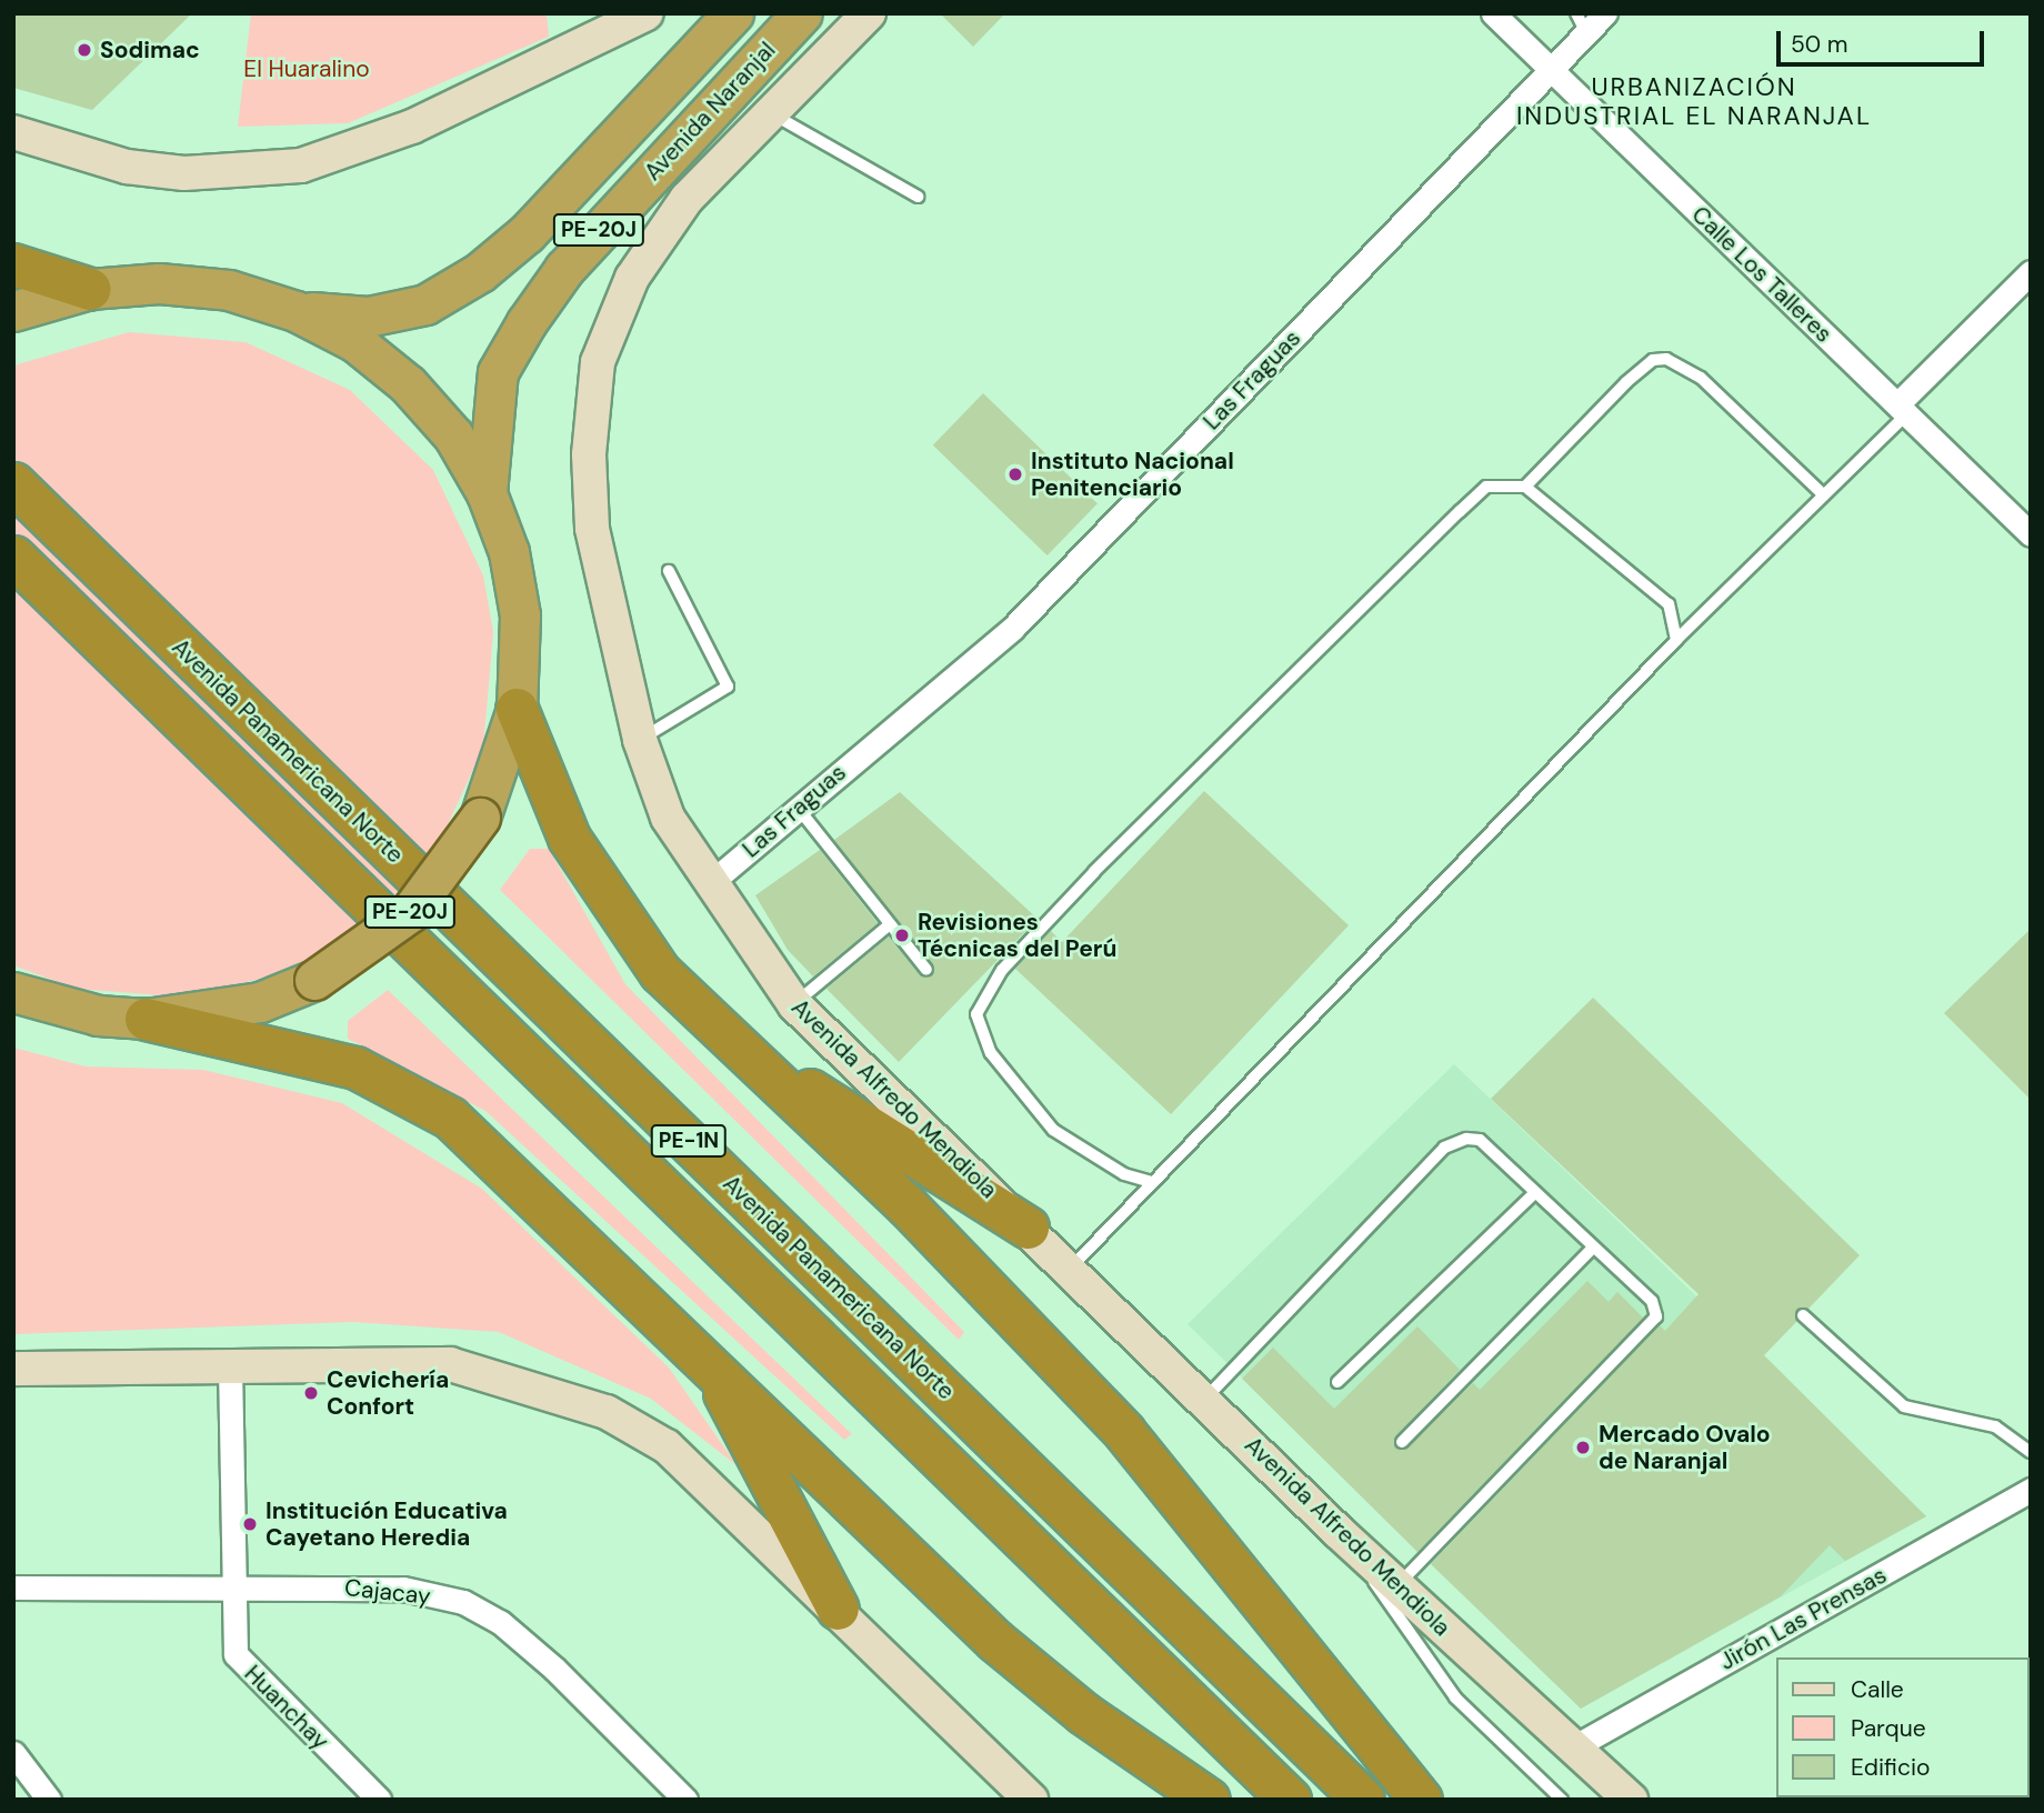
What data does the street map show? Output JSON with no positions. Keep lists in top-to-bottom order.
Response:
{
  "streets": {
    "highway": [
      "Avenida Naranjal",
      "PE-20J",
      "Avenida Panamericana Norte",
      "PE-1N"
    ],
    "main road": ["Avenida Alfredo Mendiola"],
    "street": [
      "Calle Los Talleres",
      "Las Fraguas",
      "Cajacay",
      "Jirón Las Prensas",
      "Huanchay"
    ]
  },
  "crossings": [
    ["Avenida Naranjal", "PE-20J"],
    ["Avenida Naranjal", "Avenida Alfredo Mendiola"],
    ["Calle Los Talleres", "Las Fraguas"],
    ["Las Fraguas", "Avenida Alfredo Mendiola"],
    ["Avenida Alfredo Mendiola", "Jirón Las Prensas"],
    ["Cajacay", "Huanchay"]
  ],
  "districts": ["URBANIZACIÓN INDUSTRIAL EL NARANJAL"],
  "parks": ["El Huaralino"],
  "places": [
    "Sodimac",
    "Instituto Nacional Penitenciario",
    "Revisiones Técnicas del Perú",
    "Cevichería Confort",
    "Mercado Ovalo de Naranjal",
    "Institución Educativa Cayetano Heredia"
  ],
  "legend": ["Calle", "Parque", "Edificio"],
  "scale_bar": "50 m"
}
